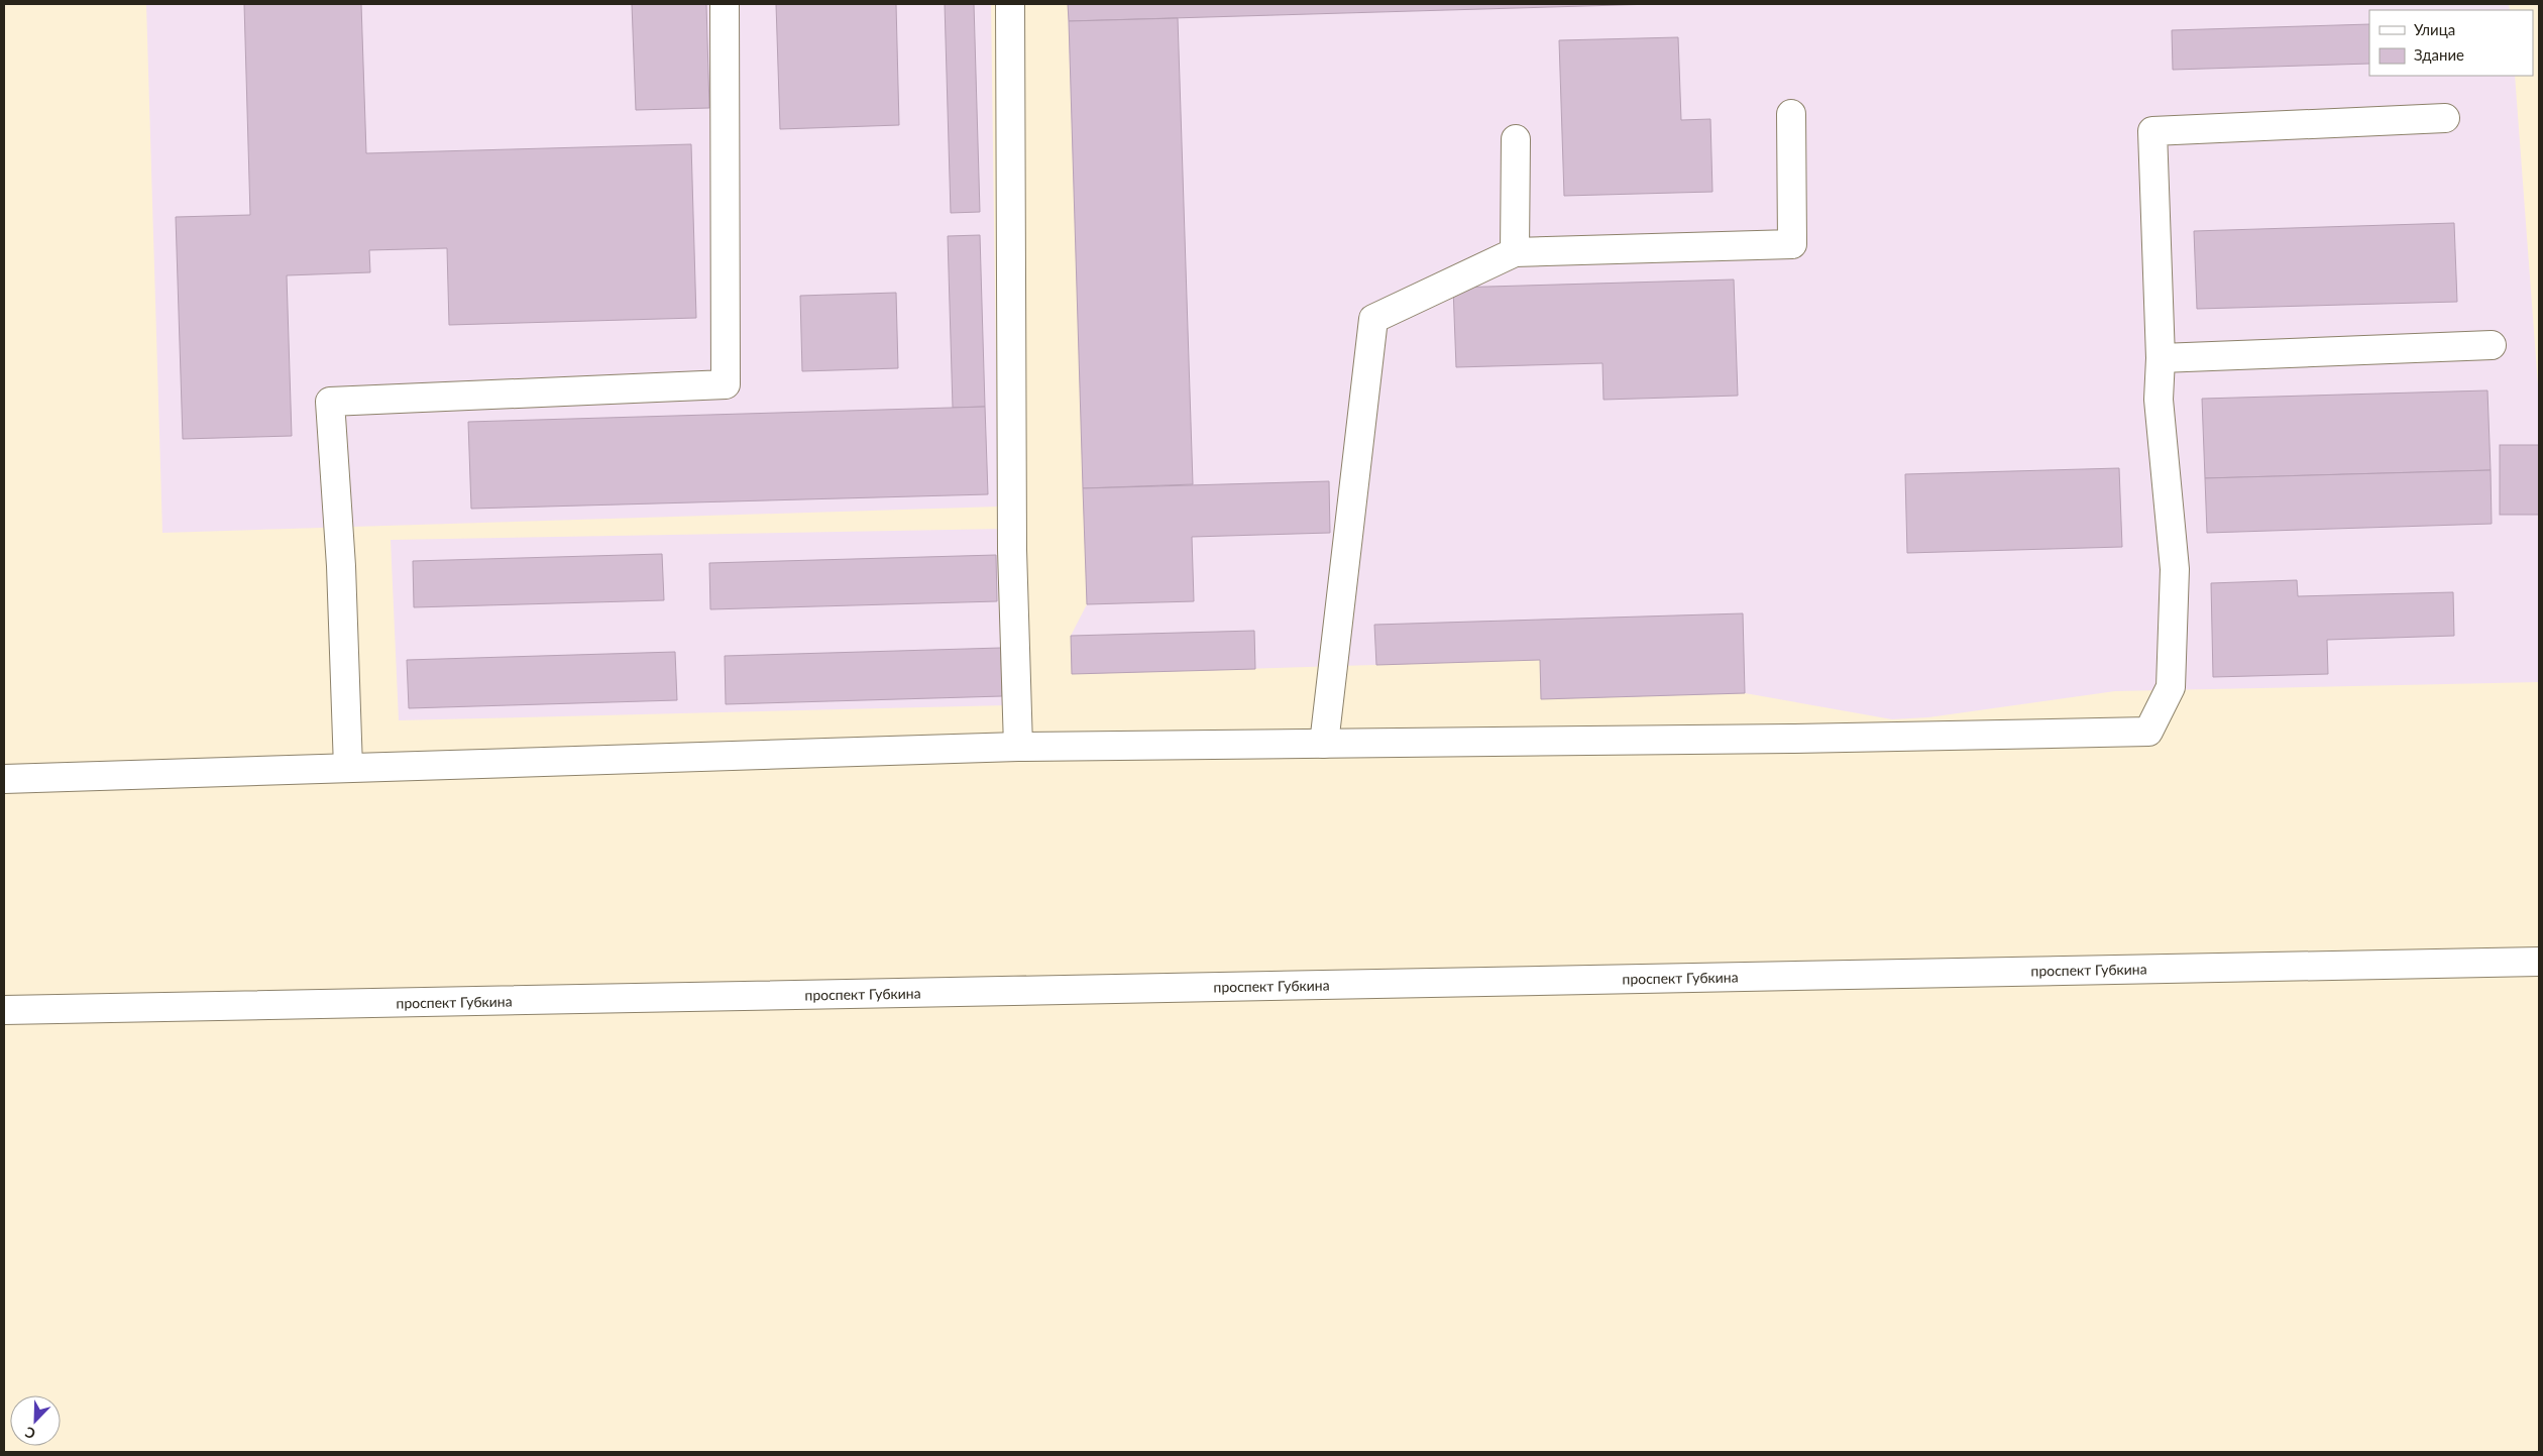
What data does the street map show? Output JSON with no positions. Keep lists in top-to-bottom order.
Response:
{
  "streets": {
    "street": ["проспект Губкина"]
  },
  "legend": ["Улица", "Здание"],
  "north": "bottom left"
}
